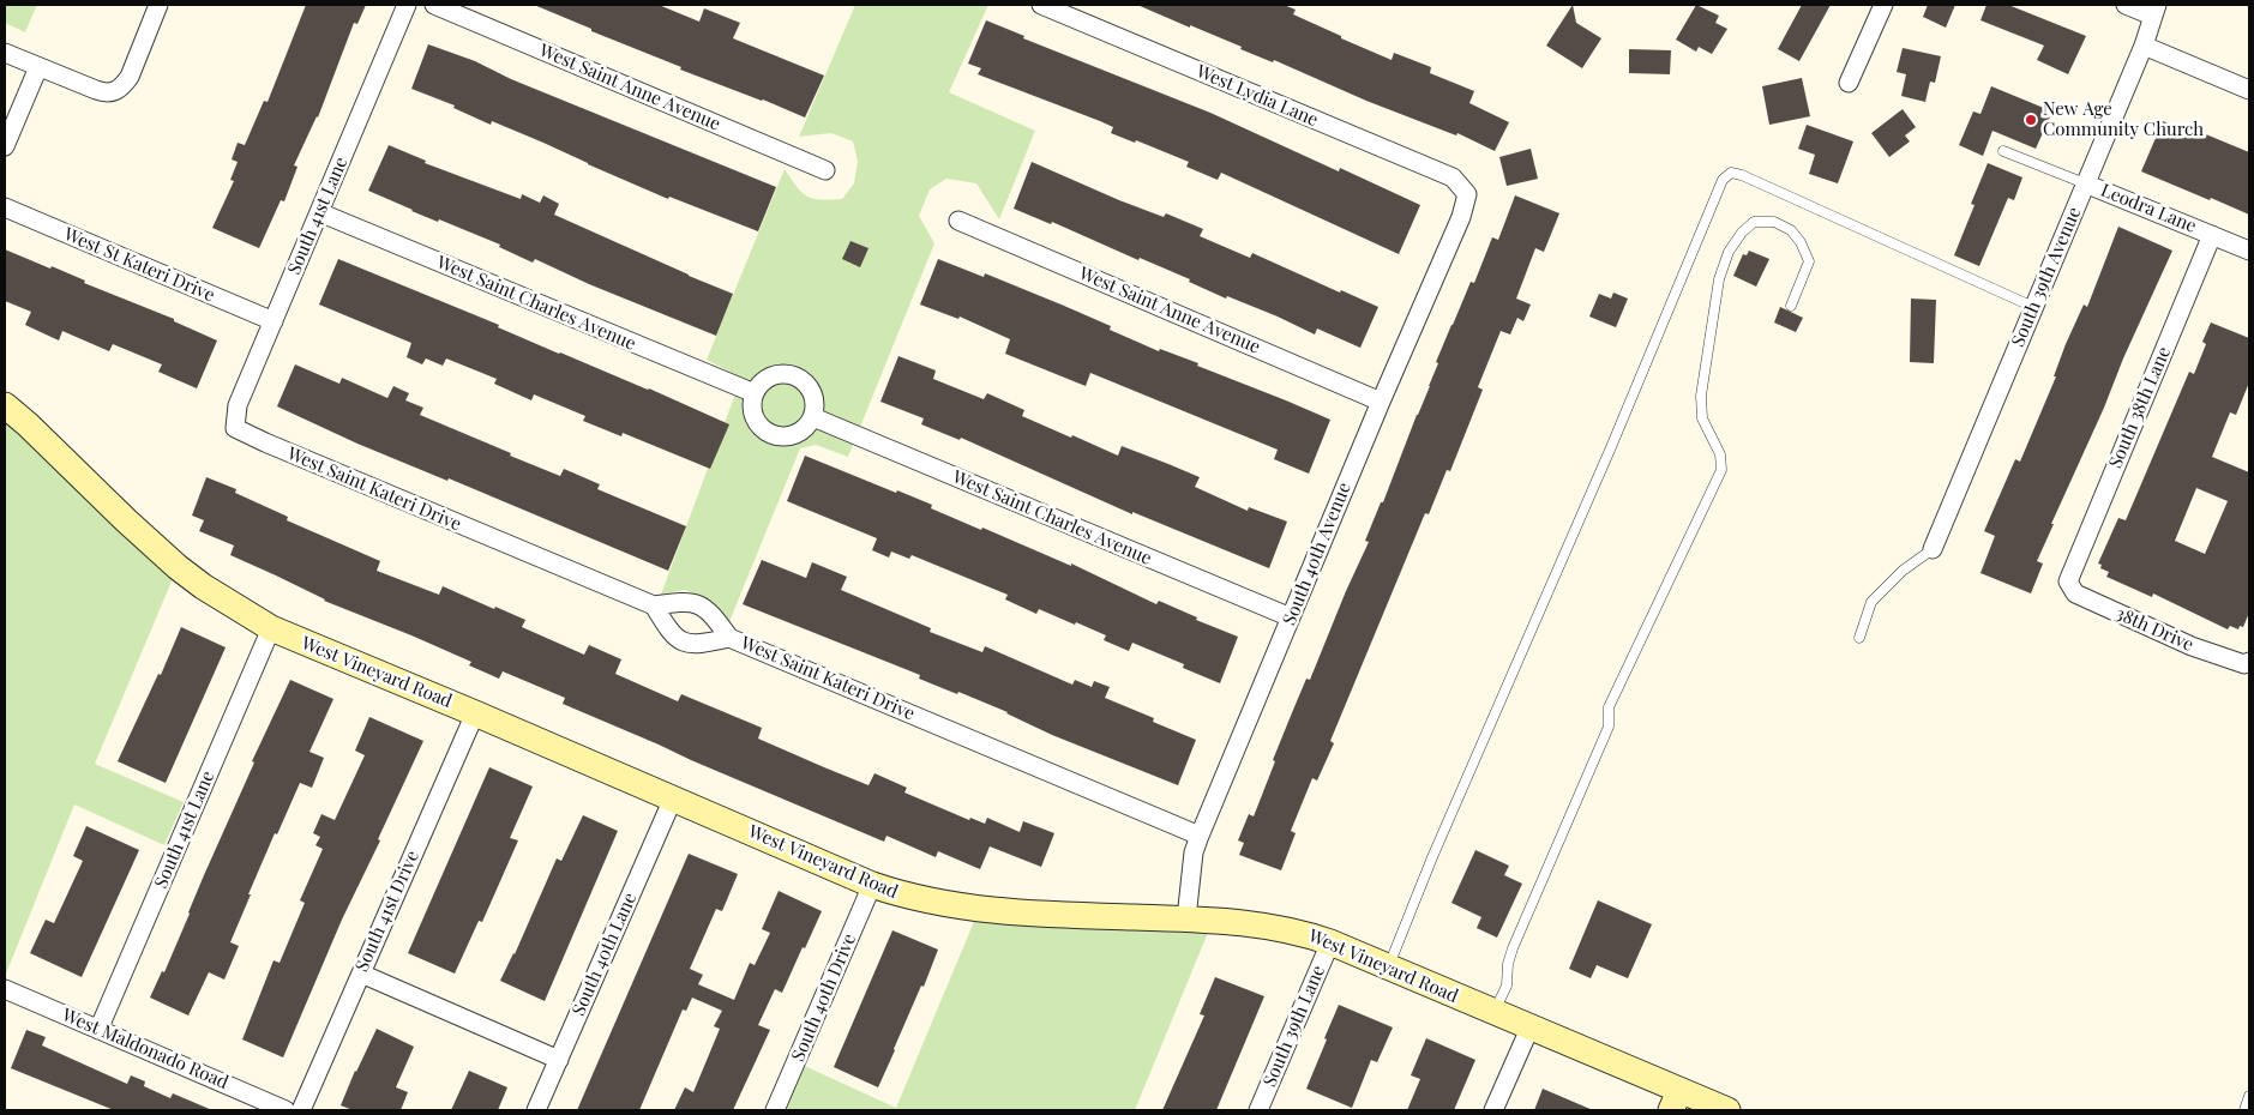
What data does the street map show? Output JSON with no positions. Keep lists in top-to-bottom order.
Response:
{
  "streets": {
    "street": [
      "West Saint Anne Avenue",
      "West Lydia Lane",
      "Leodra Lane",
      "South 41st Lane",
      "West St Kateri Drive",
      "South 39th Avenue",
      "West Saint Charles Avenue",
      "South 38th Lane",
      "West Saint Kateri Drive",
      "South 40th Avenue",
      "38th Drive",
      "West Vineyard Road",
      "South 41st Drive",
      "South 40th Lane",
      "South 40th Drive",
      "South 39th Lane",
      "West Maldonado Road"
    ]
  },
  "crossings": [
    ["West Saint Anne Avenue", "South 40th Avenue"],
    ["West Lydia Lane", "South 40th Avenue"],
    ["Leodra Lane", "South 39th Avenue"],
    ["Leodra Lane", "South 38th Lane"],
    ["South 41st Lane", "West St Kateri Drive"],
    ["South 41st Lane", "West Saint Charles Avenue"],
    ["South 41st Lane", "West Saint Kateri Drive"],
    ["South 41st Lane", "West Vineyard Road"],
    ["South 41st Lane", "West Maldonado Road"],
    ["West Saint Charles Avenue", "South 40th Avenue"],
    ["South 38th Lane", "38th Drive"],
    ["West Saint Kateri Drive", "South 40th Avenue"],
    ["South 40th Avenue", "West Vineyard Road"],
    ["West Vineyard Road", "South 41st Drive"],
    ["West Vineyard Road", "South 40th Lane"],
    ["West Vineyard Road", "South 40th Drive"],
    ["West Vineyard Road", "South 39th Lane"]
  ],
  "places": ["New Age Community Church"]
}
